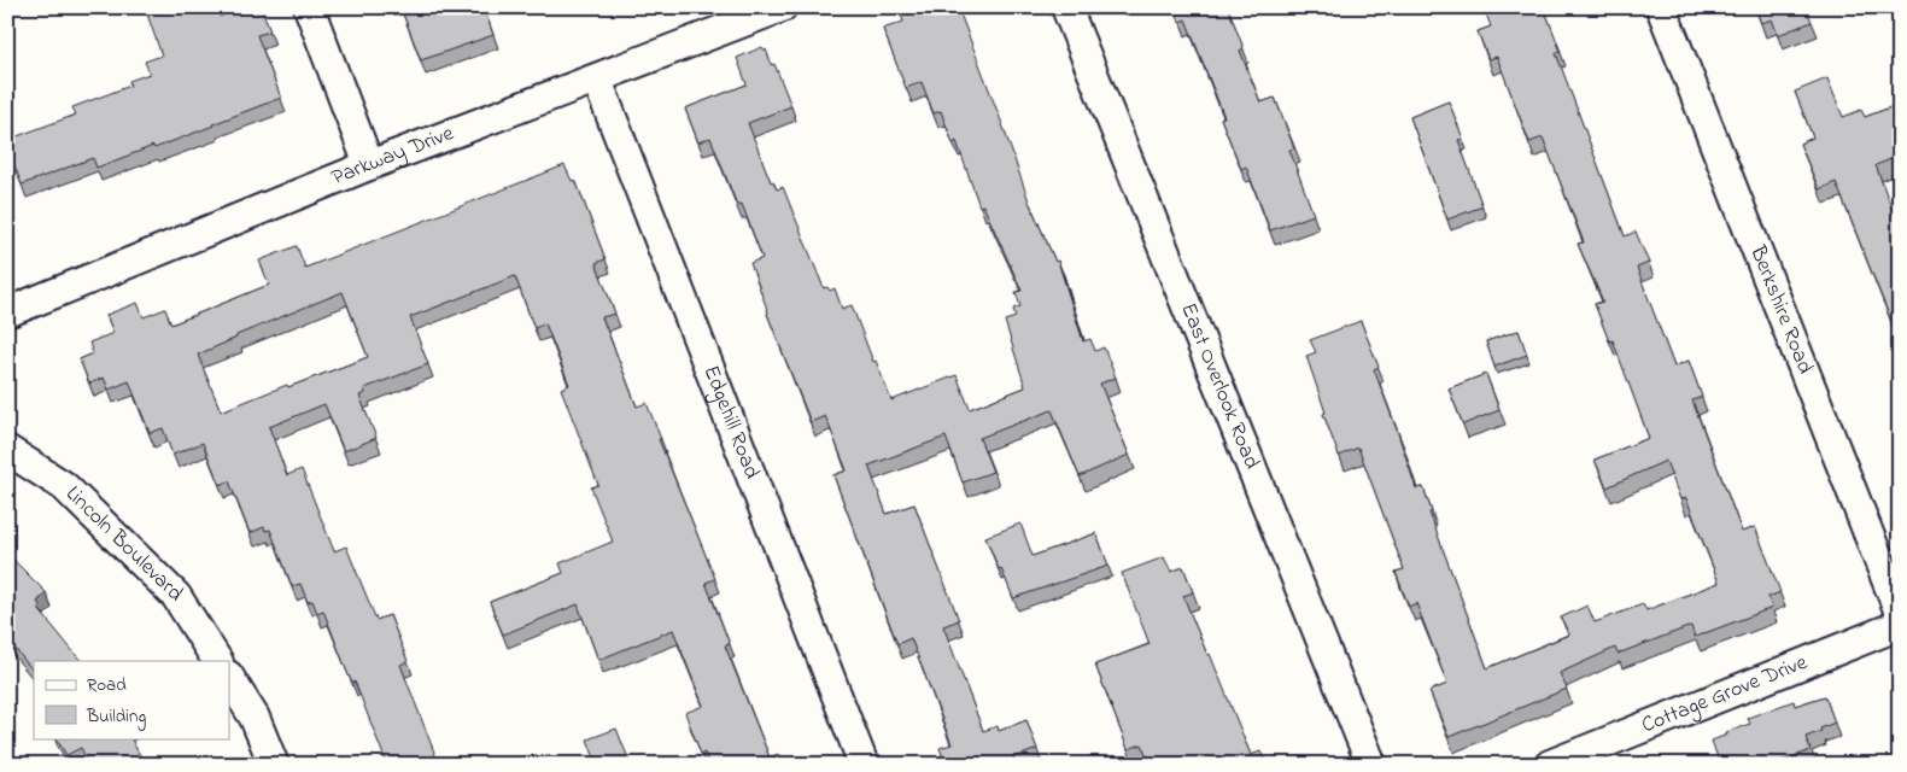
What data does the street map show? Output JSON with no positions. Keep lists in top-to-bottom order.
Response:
{
  "streets": {
    "street": [
      "Parkway Drive",
      "Berkshire Road",
      "East Overlook Road",
      "Edgehill Road",
      "Lincoln Boulevard",
      "Cottage Grove Drive"
    ]
  },
  "crossings": [
    ["Parkway Drive", "Edgehill Road"]
  ],
  "legend": ["Road", "Building"]
}
